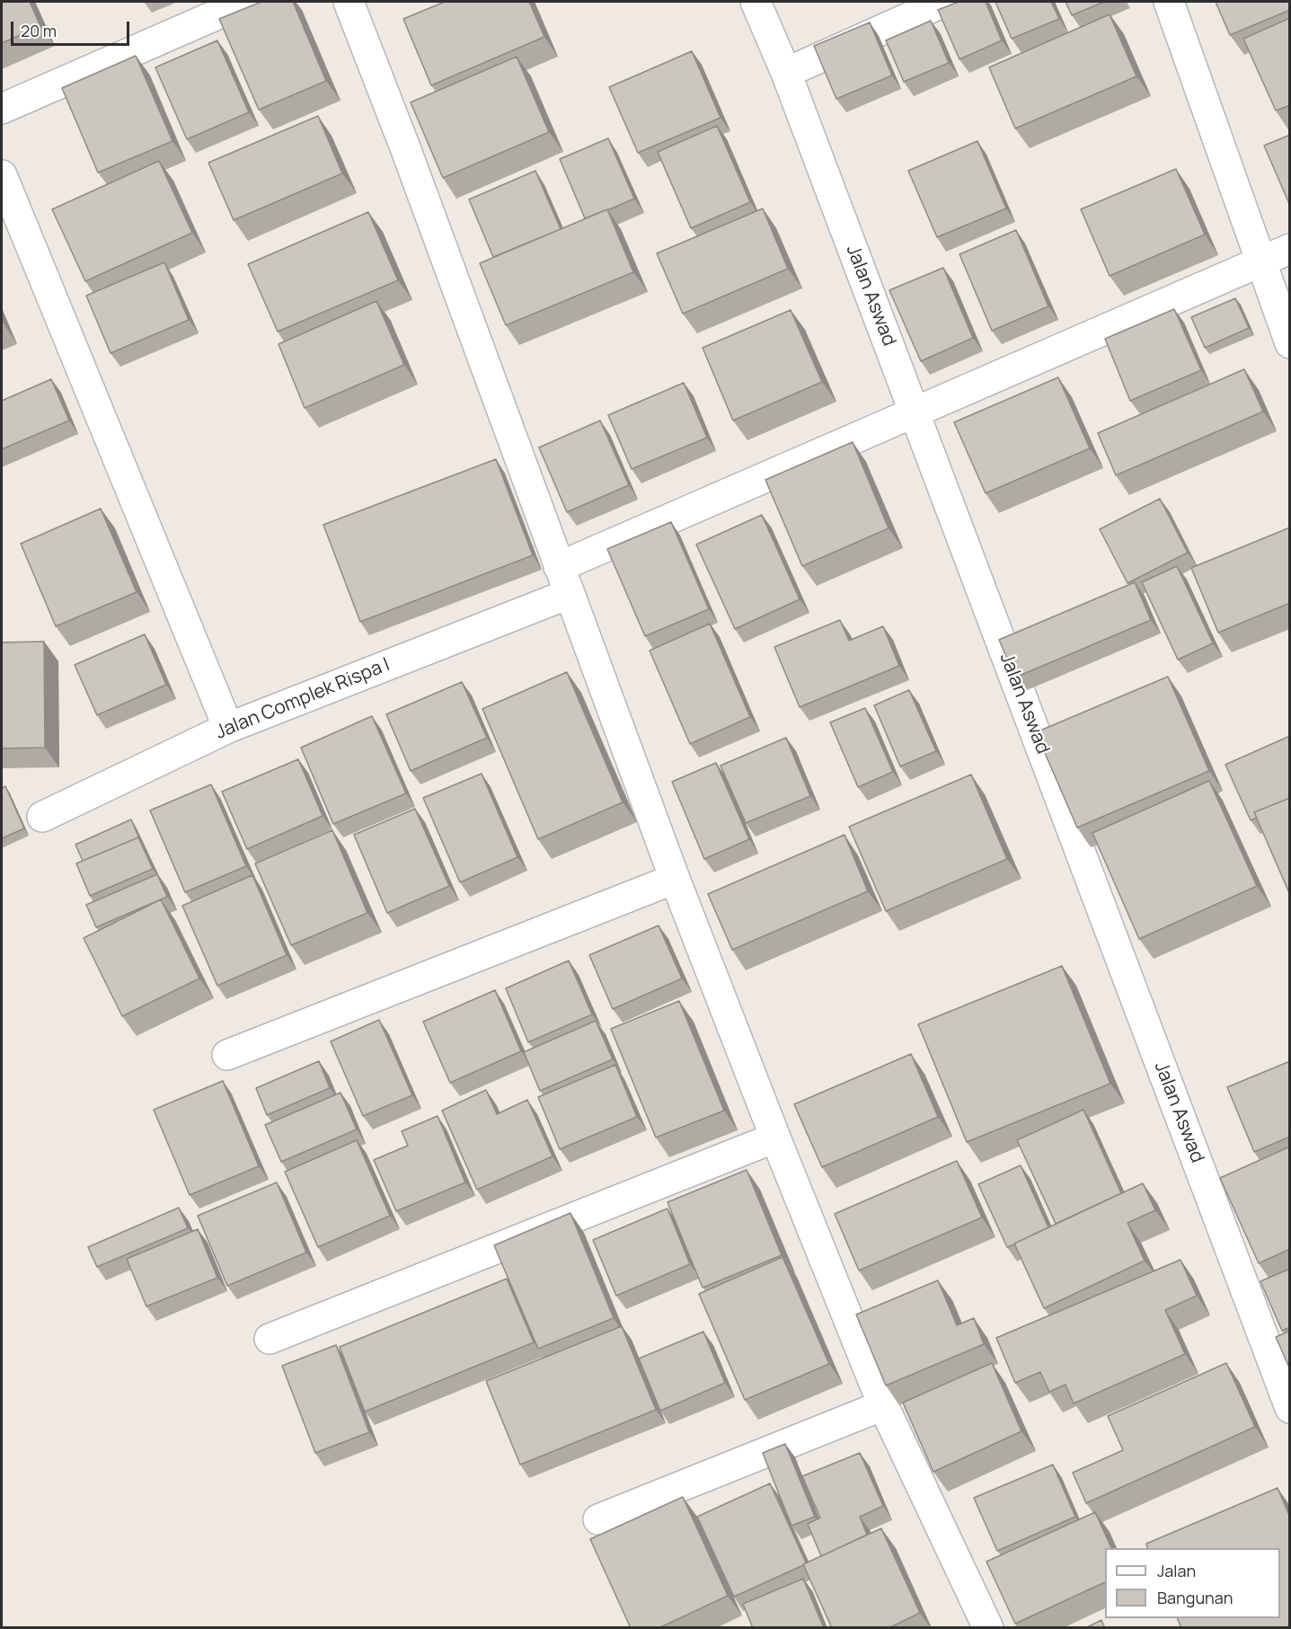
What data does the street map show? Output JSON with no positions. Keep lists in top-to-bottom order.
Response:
{
  "streets": {
    "street": ["Jalan Aswad", "Jalan Complek Rispa I"]
  },
  "legend": ["Jalan", "Bangunan"],
  "scale_bar": "20 m"
}
